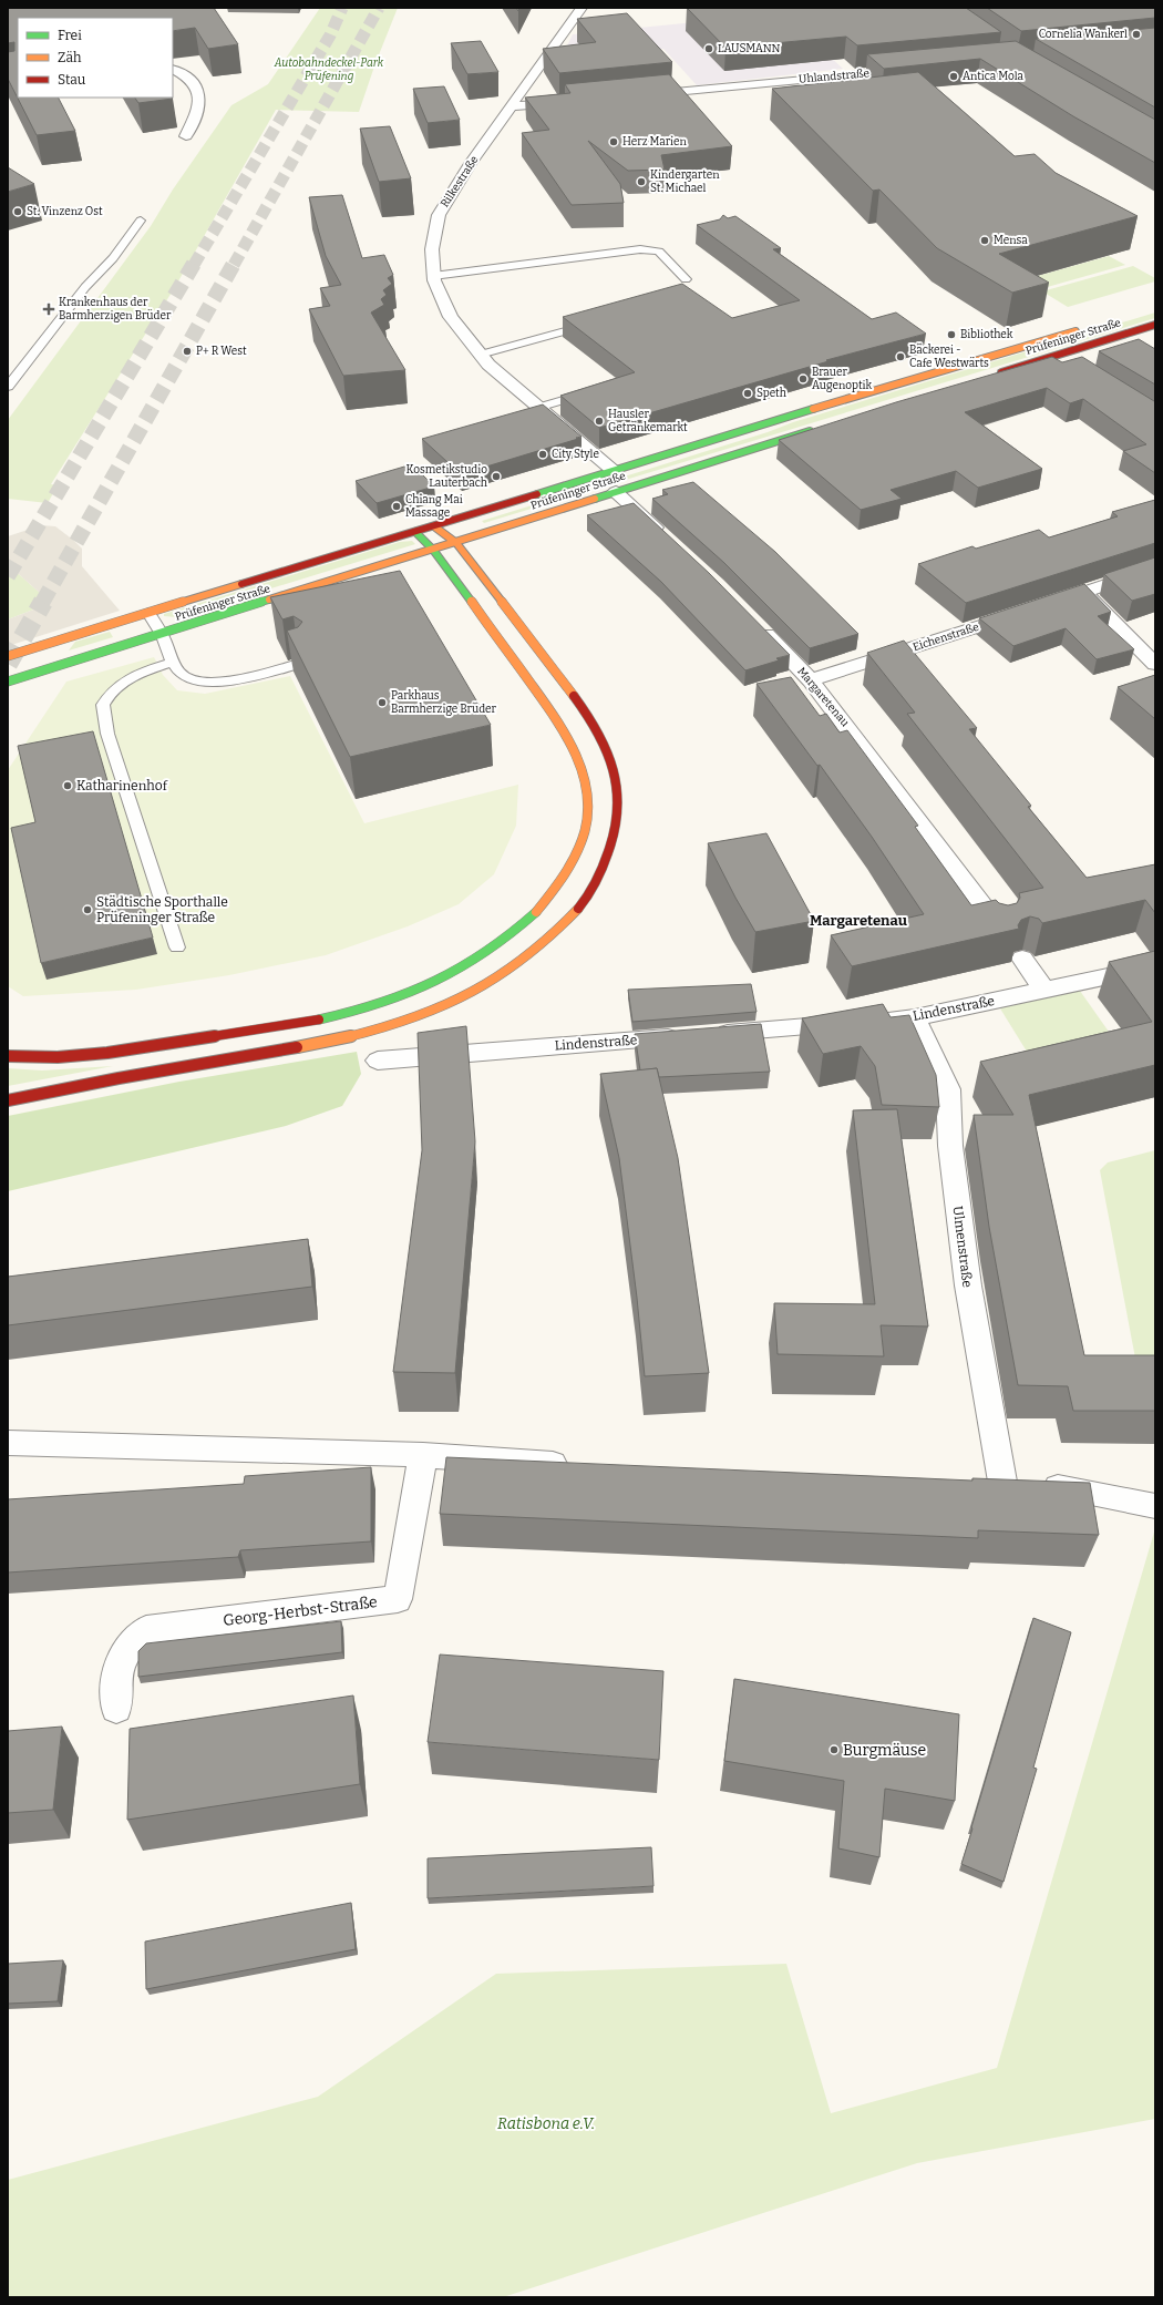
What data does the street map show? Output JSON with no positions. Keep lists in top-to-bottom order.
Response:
{
  "streets": {
    "main road": ["Prüfeninger Straße"],
    "street": [
      "Uhlandstraße",
      "Rilkestraße",
      "Eichenstraße",
      "Margaretenau",
      "Lindenstraße",
      "Ulmenstraße",
      "Georg-Herbst-Straße"
    ]
  },
  "crossings": [
    ["Rilkestraße", "Prüfeninger Straße"],
    ["Eichenstraße", "Margaretenau"],
    ["Lindenstraße", "Ulmenstraße"]
  ],
  "districts": ["Margaretenau"],
  "parks": ["Autobahndeckel-Park Prüfening", "Ratisbona e.V."],
  "places": {
    "other": [
      "Cornelia Wankerl",
      "LAUSMANN",
      "Antica Mola",
      "Herz Marien",
      "Kindergarten St. Michael",
      "St. Vinzenz Ost",
      "Mensa",
      "Bibliothek",
      "P+ R West",
      "Bäckerei - Cafe Westwärts",
      "Brauer Augenoptik",
      "Speth",
      "Hausler Getränkemarkt",
      "City Style",
      "Kosmetikstudio Lauterbach",
      "Chiang Mai Massage",
      "Parkhaus Barmherzige Brüder",
      "Katharinenhof",
      "Städtische Sporthalle Prüfeninger Straße",
      "Burgmäuse"
    ],
    "health": ["Krankenhaus der Barmherzigen Brüder"]
  },
  "legend": ["Frei", "Zäh", "Stau"]
}
